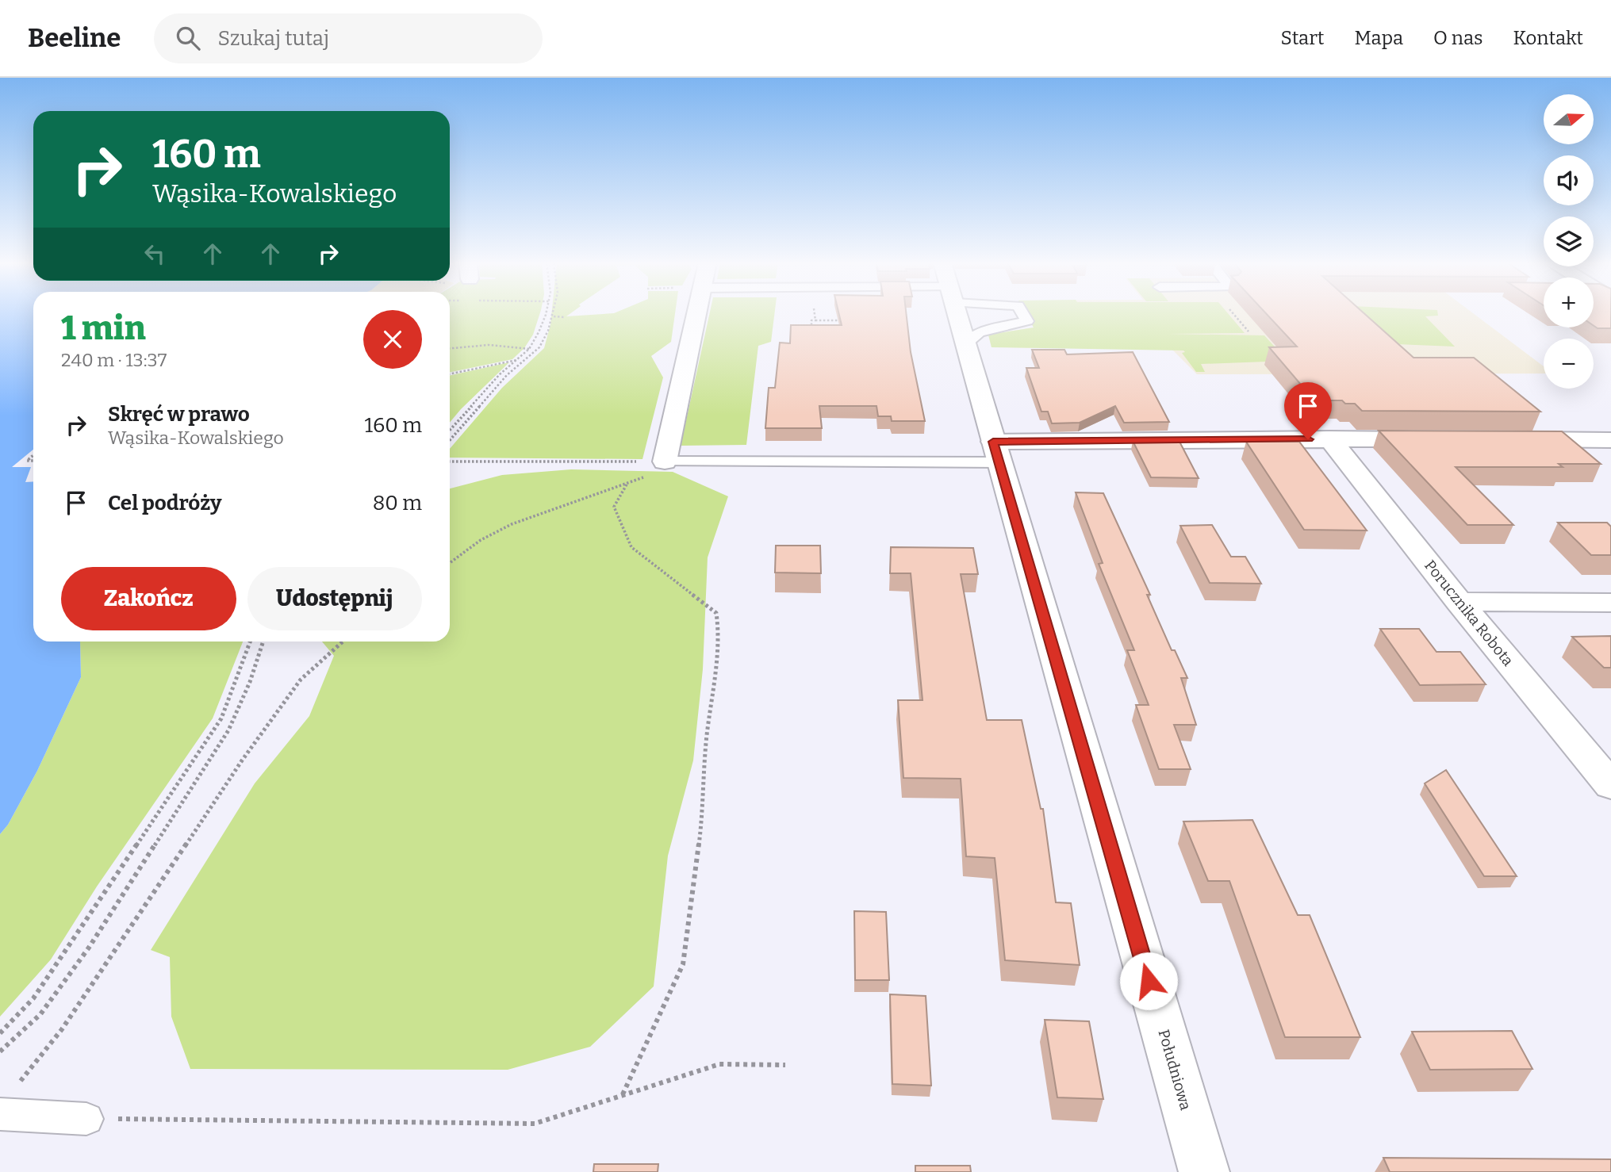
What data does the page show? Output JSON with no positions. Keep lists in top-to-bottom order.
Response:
{
  "streets": {
    "street": ["Porucznika Robota", "Południowa"]
  },
  "north": "right",
  "page": {
    "header": "Beeline",
    "search": "Szukaj tutaj",
    "nav": [
      "Start",
      "Mapa",
      "O nas",
      "Kontakt"
    ],
    "map_buttons": ["+", "−"],
    "turn": ["160 m", "Wąsika-Kowalskiego"],
    "heading": ["1 min", "240 m · 13:37"],
    "list": [
      {
        "name": "Skręć w prawo",
        "note": "Wąsika-Kowalskiego",
        "value": "160 m"
      },
      {
        "name": "Cel podróży",
        "value": "80 m"
      }
    ],
    "buttons": ["Zakończ", "Udostępnij"]
  }
}
